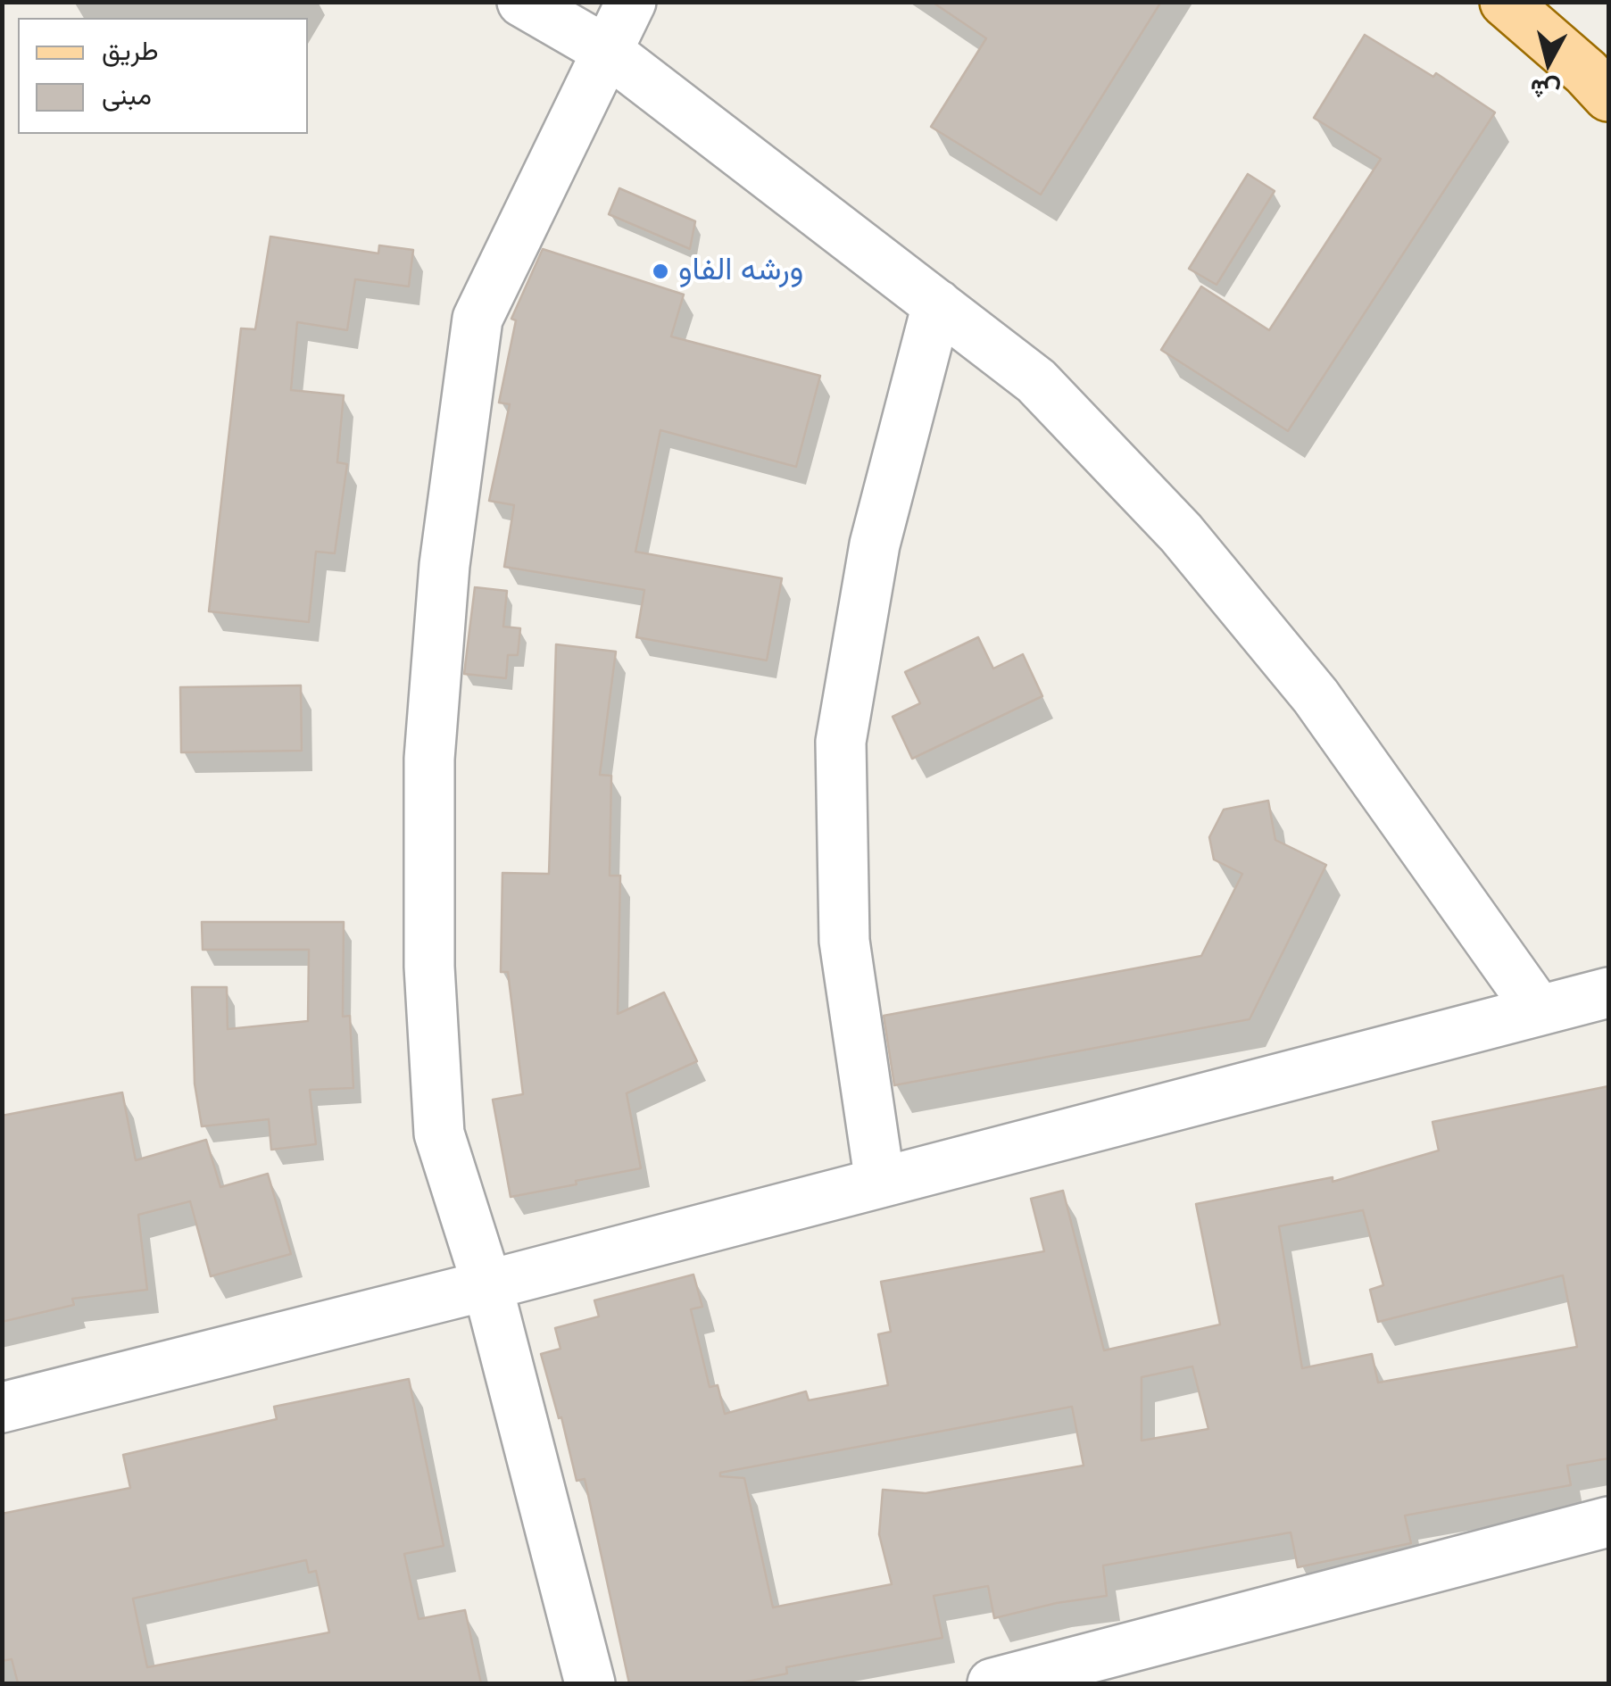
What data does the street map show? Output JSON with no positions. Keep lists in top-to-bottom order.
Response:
{
  "places": ["ورشه الفاو"],
  "legend": ["طريق", "مبنى"],
  "north": "bottom"
}
